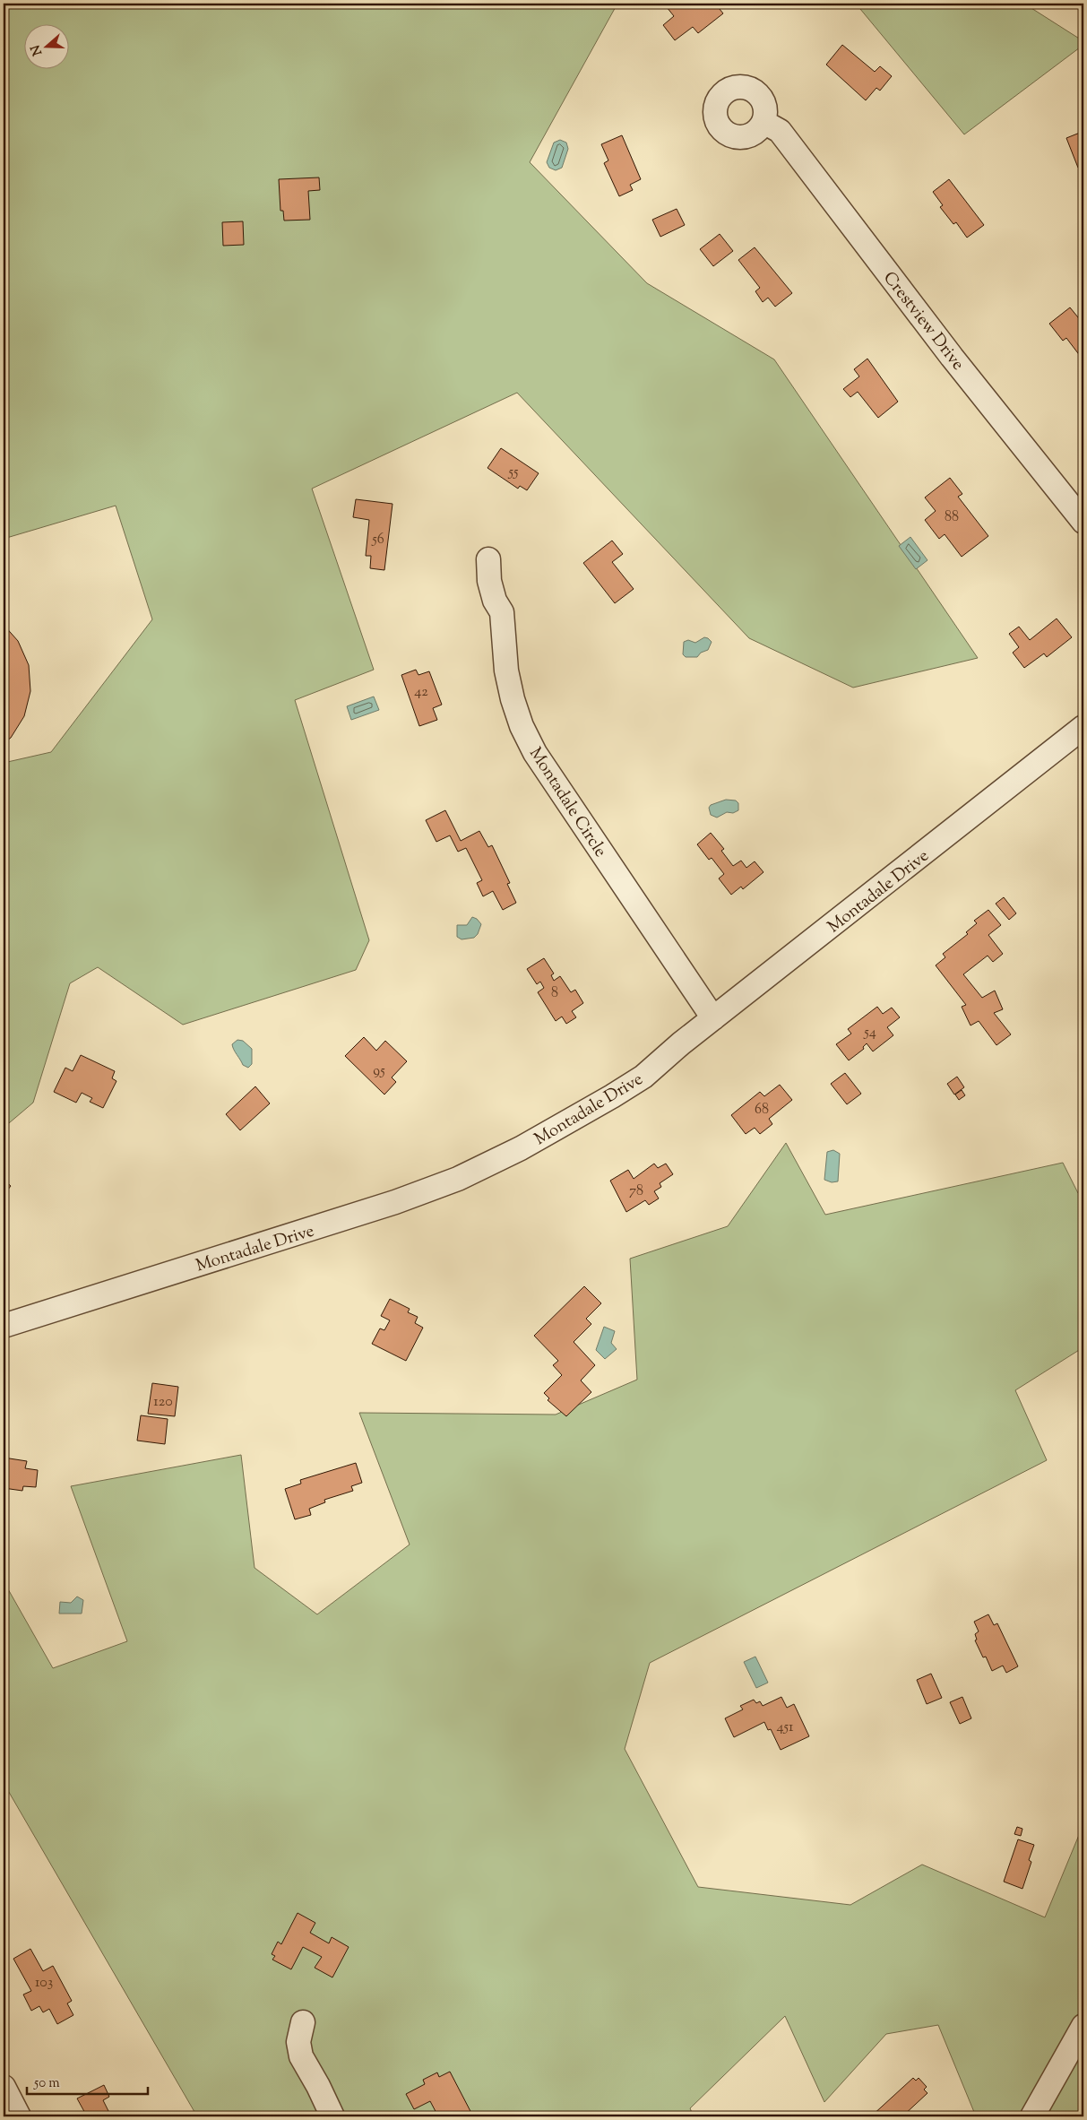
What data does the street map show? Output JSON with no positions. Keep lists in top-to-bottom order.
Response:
{
  "streets": {
    "street": ["Crestview Drive", "Montadale Circle", "Montadale Drive"]
  },
  "crossings": [
    ["Montadale Circle", "Montadale Drive"]
  ],
  "house_numbers": [
    "55",
    "88",
    "56",
    "42",
    "8",
    "54",
    "95",
    "68",
    "78",
    "120",
    "451",
    "103"
  ],
  "scale_bar": "50 m",
  "north": "left"
}
